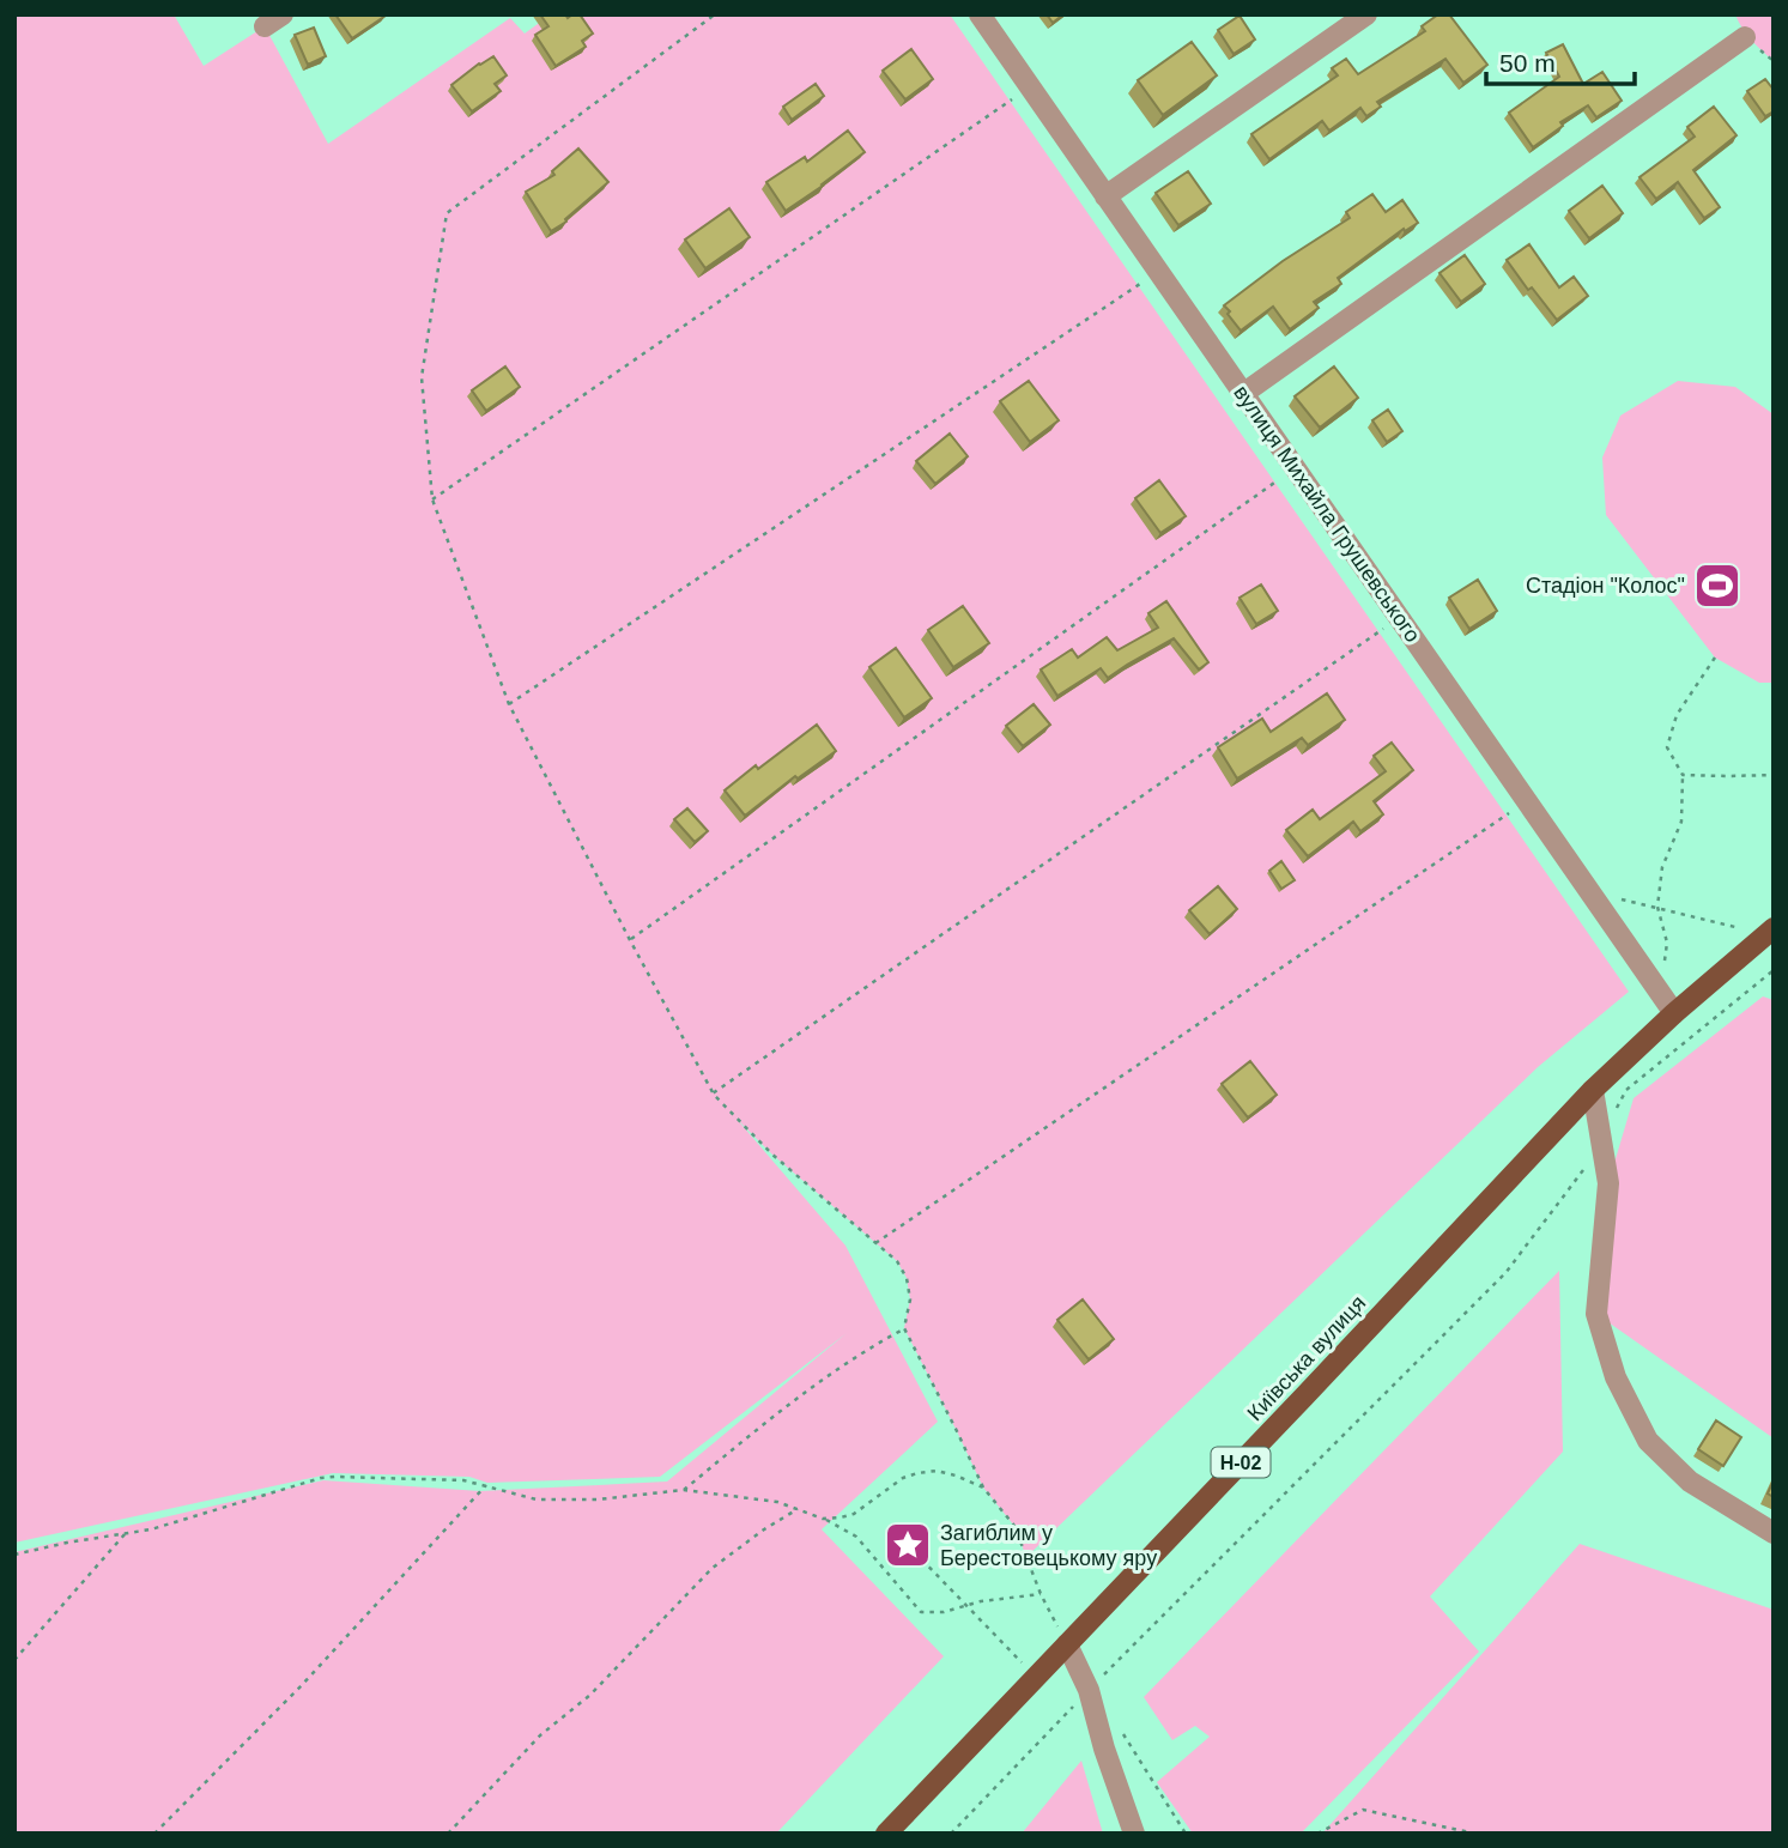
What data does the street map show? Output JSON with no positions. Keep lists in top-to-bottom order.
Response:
{
  "streets": {
    "main road": ["Київська вулиця", "Н-02"],
    "street": ["вулиця Михайла Грушевського"]
  },
  "crossings": [
    ["вулиця Михайла Грушевського", "Київська вулиця"]
  ],
  "places": {
    "sports": ["Стадіон \"Колос\""],
    "place": ["Загиблим у Берестовецькому яру"]
  },
  "scale_bar": "50 m"
}
